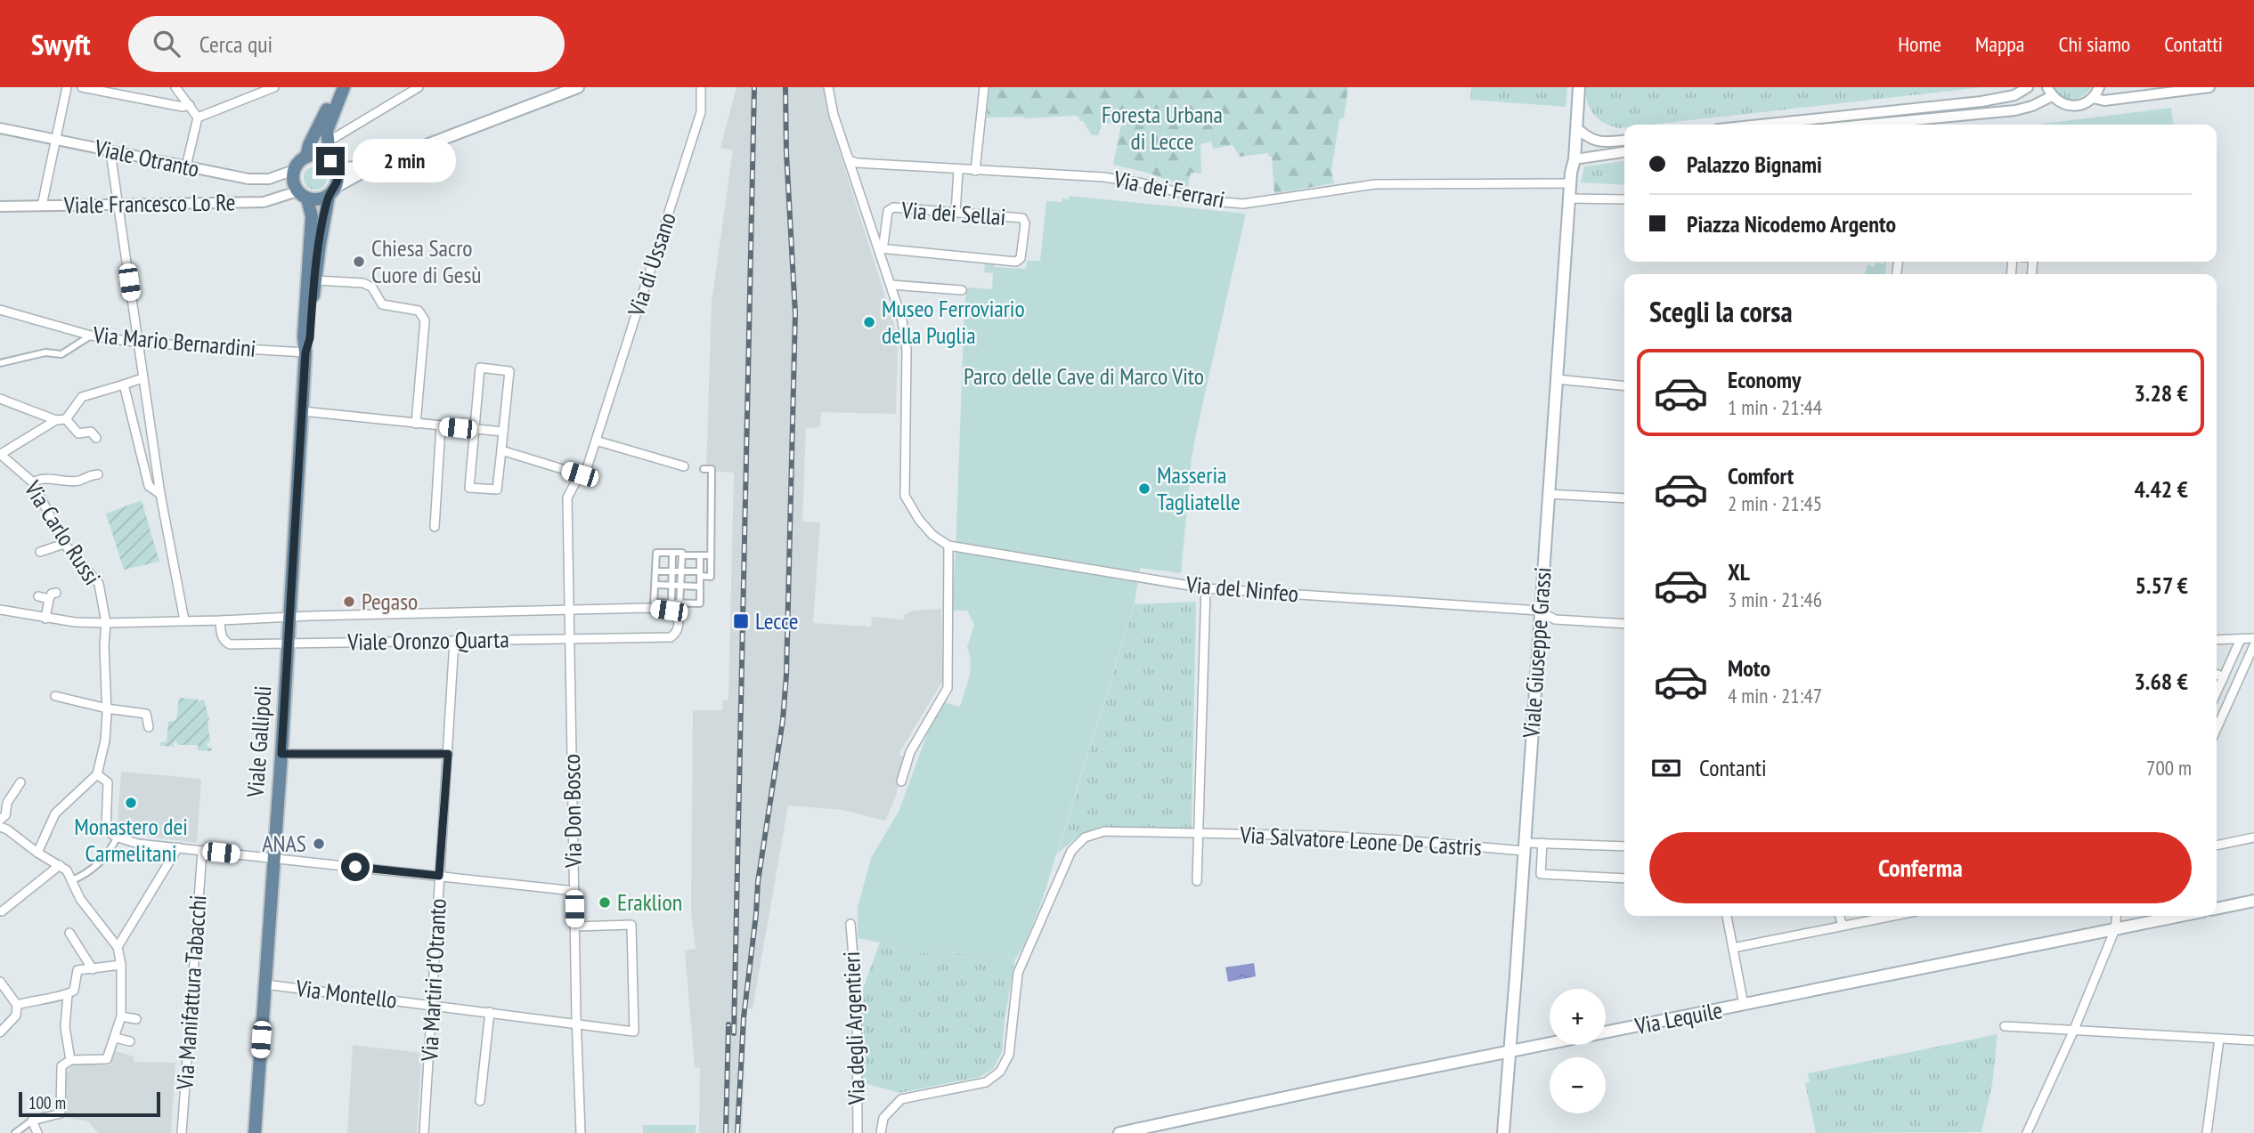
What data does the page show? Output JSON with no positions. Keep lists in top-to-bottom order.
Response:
{
  "streets": {
    "main road": ["Viale Giuseppe Grassi", "Viale Gallipoli", "Via Lequile"],
    "street": [
      "Viale Otranto",
      "Via dei Ferrari",
      "Viale Francesco Lo Re",
      "Via dei Sellai",
      "Via di Ussano",
      "Via Mario Bernardini",
      "Via Carlo Russi",
      "Via del Ninfeo",
      "Viale Oronzo Quarta",
      "Via Don Bosco",
      "Via Salvatore Leone De Castris",
      "Via Martiri d'Otranto",
      "Via Manifattura Tabacchi",
      "Via Montello",
      "Via degli Argentieri"
    ]
  },
  "crossings": [
    ["Viale Otranto", "Viale Francesco Lo Re"],
    ["Viale Otranto", "Viale Gallipoli"],
    ["Via dei Ferrari", "Viale Giuseppe Grassi"],
    ["Viale Francesco Lo Re", "Viale Gallipoli"],
    ["Via di Ussano", "Viale Oronzo Quarta"],
    ["Via Mario Bernardini", "Viale Gallipoli"],
    ["Via del Ninfeo", "Viale Giuseppe Grassi"],
    ["Viale Oronzo Quarta", "Viale Gallipoli"],
    ["Viale Oronzo Quarta", "Via Don Bosco"],
    ["Viale Oronzo Quarta", "Via Martiri d'Otranto"],
    ["Viale Giuseppe Grassi", "Via Salvatore Leone De Castris"],
    ["Viale Giuseppe Grassi", "Via Lequile"],
    ["Viale Gallipoli", "Via Montello"],
    ["Via Don Bosco", "Via Montello"],
    ["Via Martiri d'Otranto", "Via Montello"]
  ],
  "parks": ["Foresta Urbana di Lecce", "Parco delle Cave di Marco Vito"],
  "places": {
    "other": [
      "Chiesa Sacro Cuore di Gesù",
      "Museo Ferroviario della Puglia",
      "Masseria Tagliatelle",
      "Pegaso",
      "Monastero dei Carmelitani",
      "ANAS",
      "Eraklion"
    ],
    "transit": ["Lecce"]
  },
  "scale_bar": "100 m",
  "page": {
    "header": "Swyft",
    "search": "Cerca qui",
    "nav": [
      "Home",
      "Mappa",
      "Chi siamo",
      "Contatti"
    ],
    "banner": ["Palazzo Bignami", "Piazza Nicodemo Argento"],
    "bubble": "2 min",
    "heading": "Scegli la corsa",
    "list": [
      {
        "name": "Economy",
        "note": "1 min · 21:44",
        "value": "3.28 €"
      },
      {
        "name": "Comfort",
        "note": "2 min · 21:45",
        "value": "4.42 €"
      },
      {
        "name": "XL",
        "note": "3 min · 21:46",
        "value": "5.57 €"
      },
      {
        "name": "Moto",
        "note": "4 min · 21:47",
        "value": "3.68 €"
      }
    ],
    "pay": ["Contanti", "700 m"],
    "buttons": "Conferma",
    "map_buttons": ["+", "−"],
    "scale": "100 m"
  }
}
